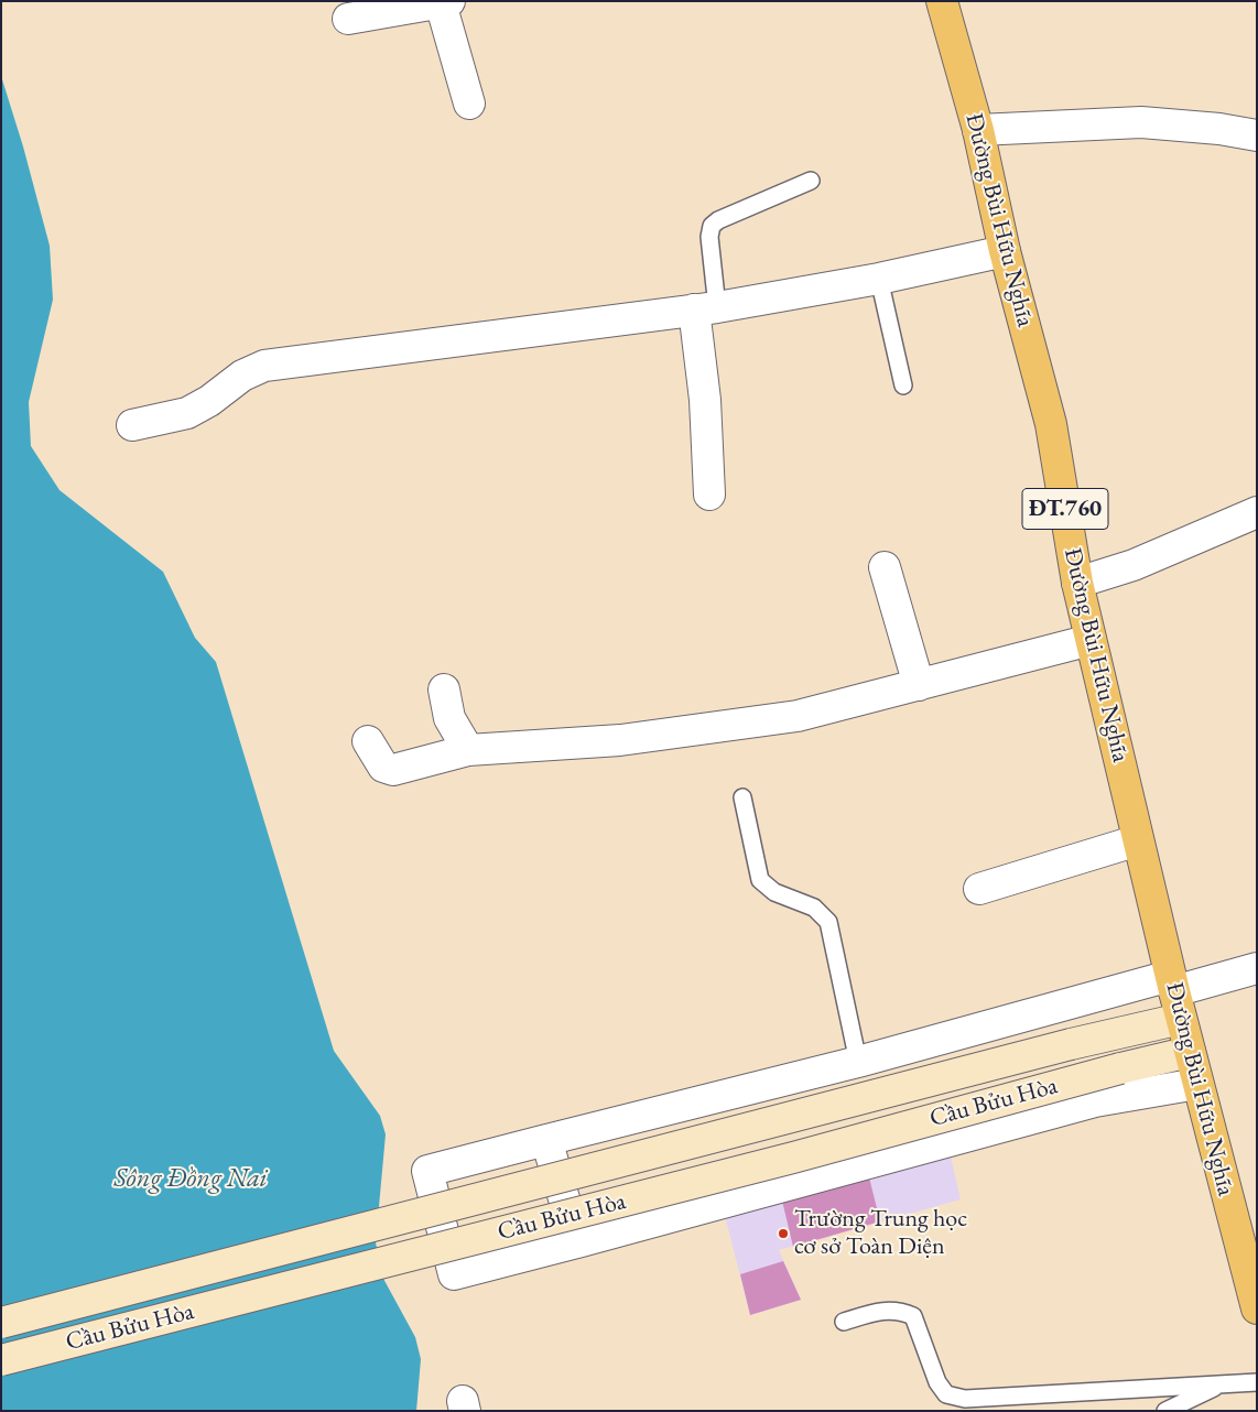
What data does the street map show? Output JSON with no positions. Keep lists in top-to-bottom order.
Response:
{
  "streets": {
    "main road": ["Đường Bùi Hữu Nghĩa", "ĐT.760", "Cầu Bửu Hòa"]
  },
  "crossings": [
    ["Đường Bùi Hữu Nghĩa", "Cầu Bửu Hòa"]
  ],
  "water": ["Sông Đồng Nai"],
  "places": ["Trường Trung học cơ sở Toàn Diện"]
}
